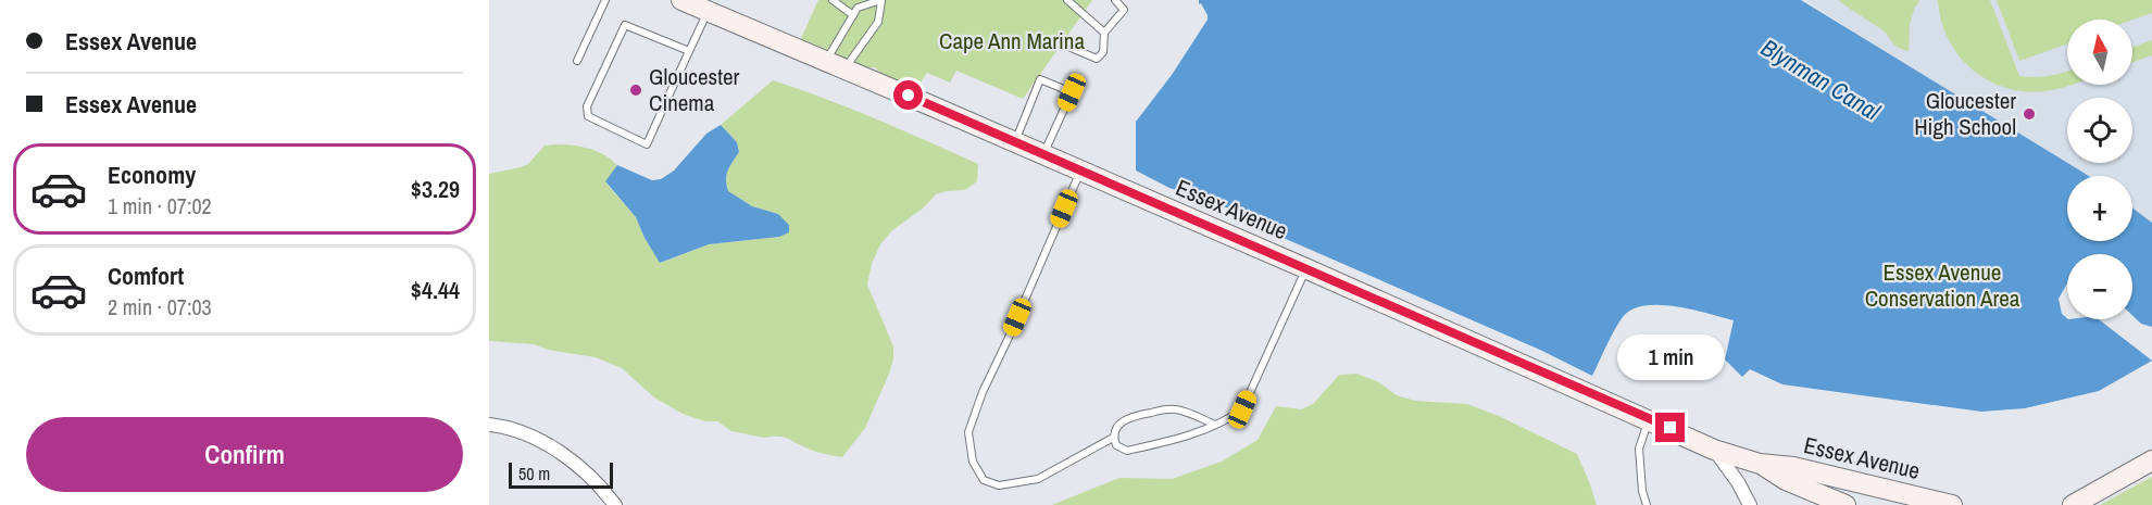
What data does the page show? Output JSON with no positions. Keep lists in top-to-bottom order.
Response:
{
  "streets": {
    "street": ["Essex Avenue"]
  },
  "water": ["Blynman Canal"],
  "parks": ["Cape Ann Marina", "Essex Avenue Conservation Area"],
  "places": ["Gloucester Cinema", "Gloucester High School"],
  "scale_bar": "50 m",
  "north": "top",
  "page": {
    "banner": ["Essex Avenue", "Essex Avenue"],
    "map_buttons": ["+", "−"],
    "list": [
      {
        "name": "Economy",
        "note": "1 min · 07:02",
        "value": "$3.29"
      },
      {
        "name": "Comfort",
        "note": "2 min · 07:03",
        "value": "$4.44"
      }
    ],
    "bubble": "1 min",
    "buttons": "Confirm",
    "scale": "50 m"
  }
}
